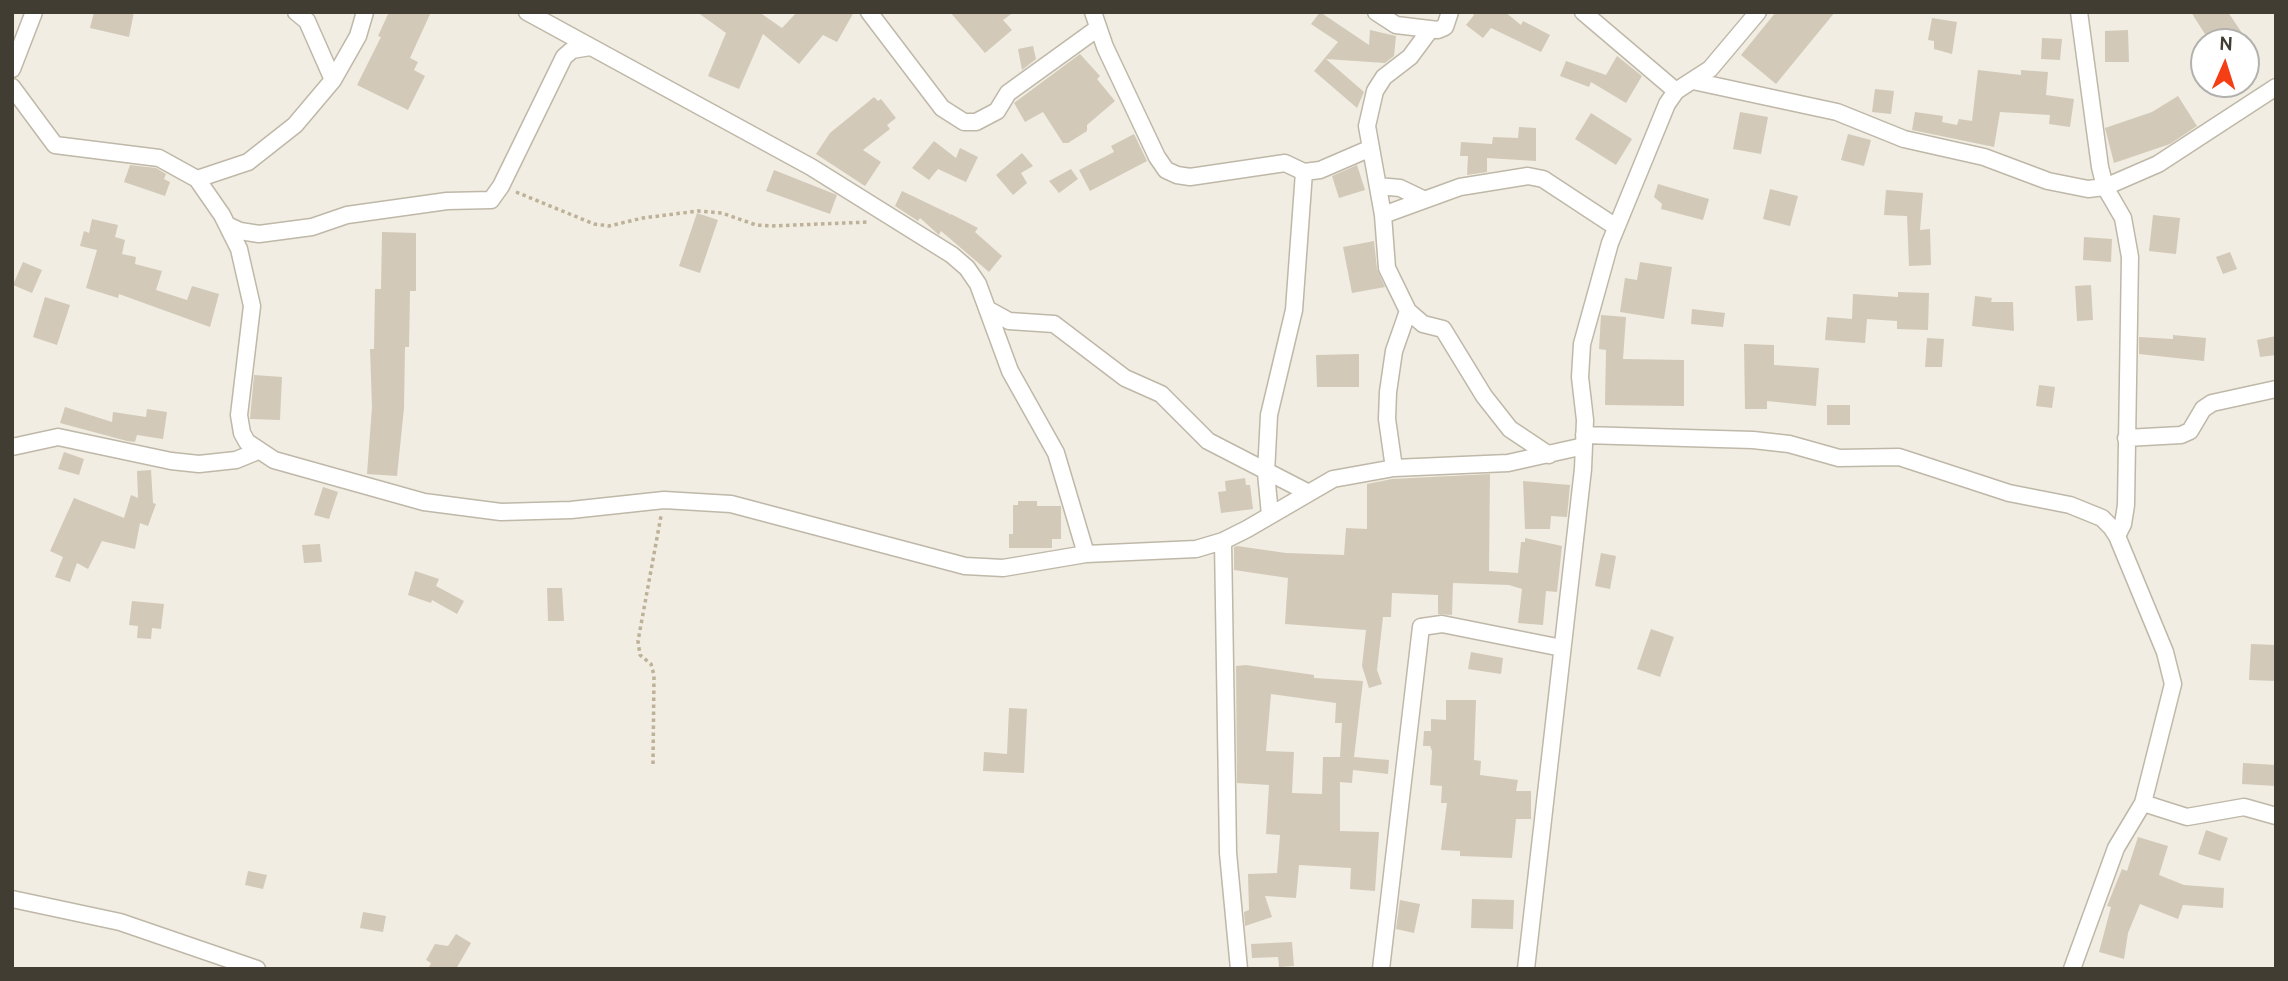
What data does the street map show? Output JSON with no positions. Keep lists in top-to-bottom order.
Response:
{
  "north": "top"
}
